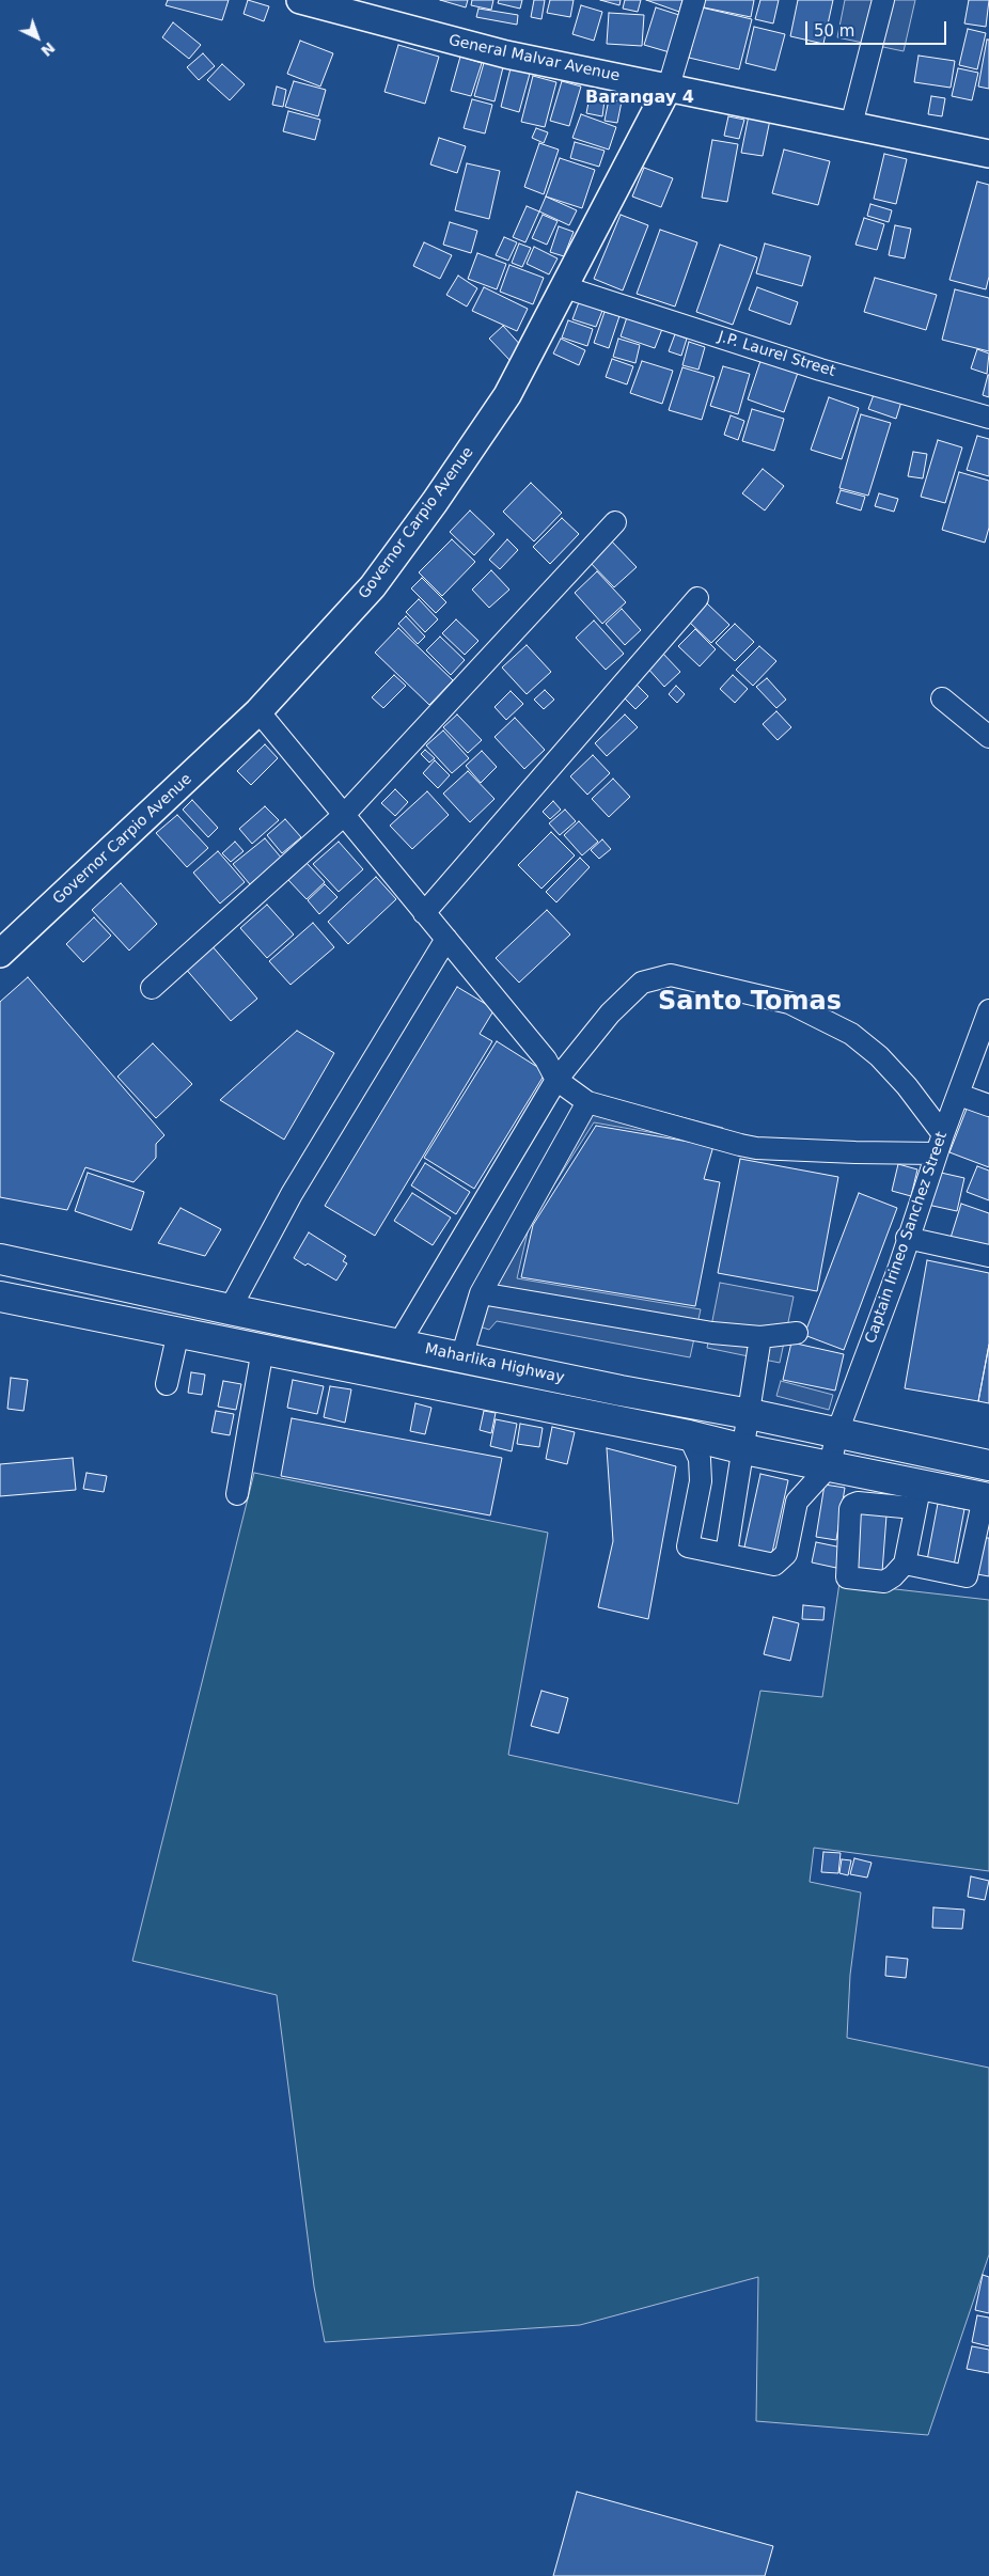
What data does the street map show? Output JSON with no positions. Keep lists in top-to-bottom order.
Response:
{
  "streets": {
    "highway": ["Maharlika Highway"],
    "main road": ["General Malvar Avenue", "Governor Carpio Avenue"],
    "street": ["J.P. Laurel Street", "Captain Irineo Sanchez Street"]
  },
  "crossings": [
    ["General Malvar Avenue", "Governor Carpio Avenue"],
    ["J.P. Laurel Street", "Governor Carpio Avenue"],
    ["Captain Irineo Sanchez Street", "Maharlika Highway"]
  ],
  "districts": ["Barangay 4", "Santo Tomas"],
  "scale_bar": "50 m",
  "north": "bottom right"
}
